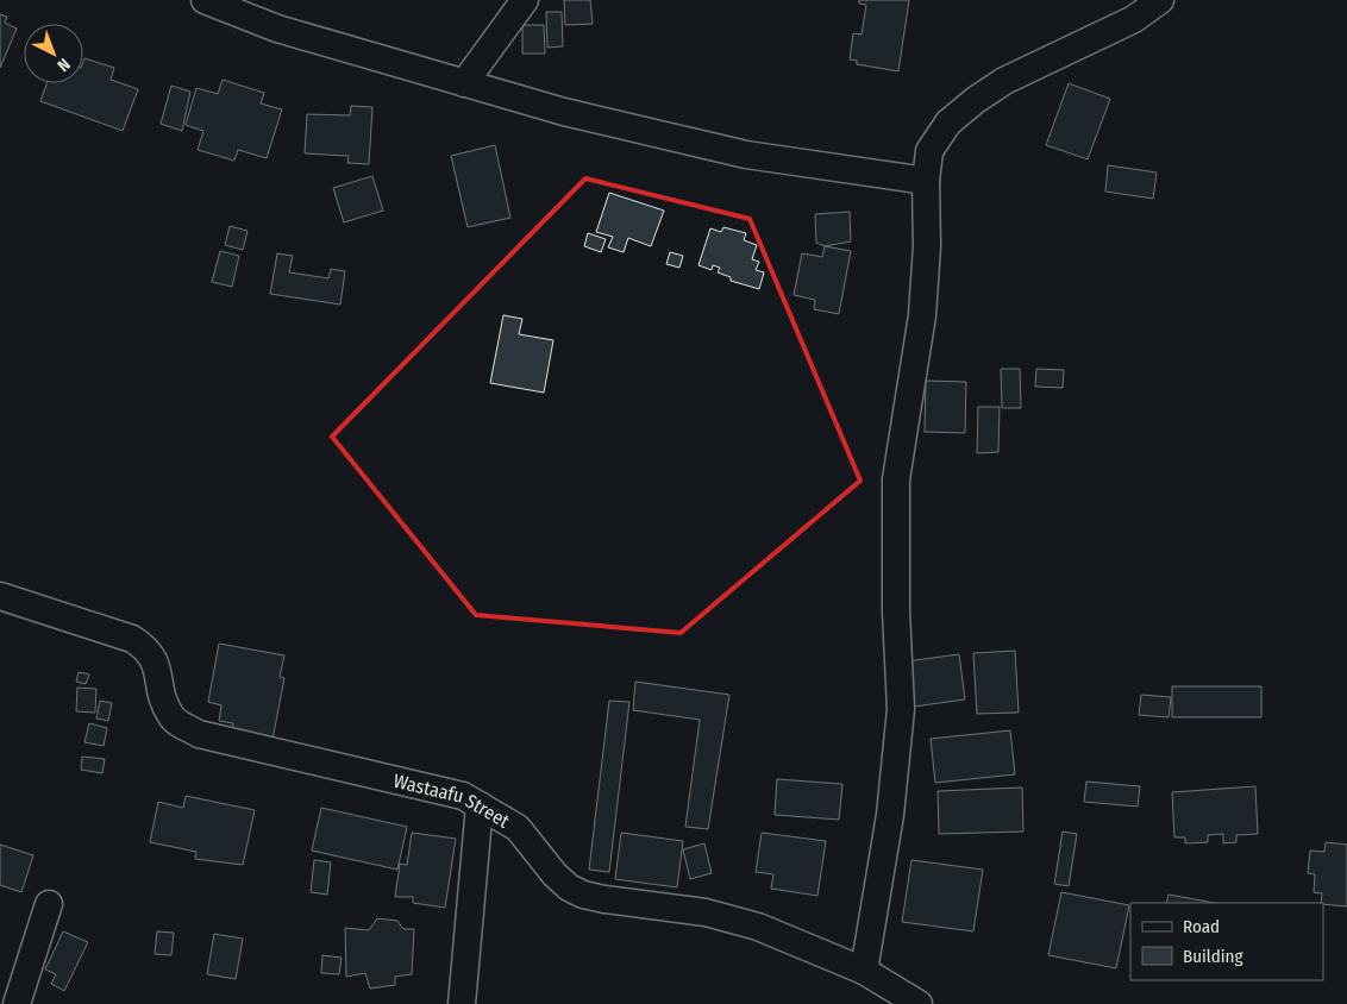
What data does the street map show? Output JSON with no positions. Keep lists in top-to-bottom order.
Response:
{
  "streets": {
    "street": ["Wastaafu Street"]
  },
  "legend": ["Road", "Building"],
  "north": "bottom right"
}
